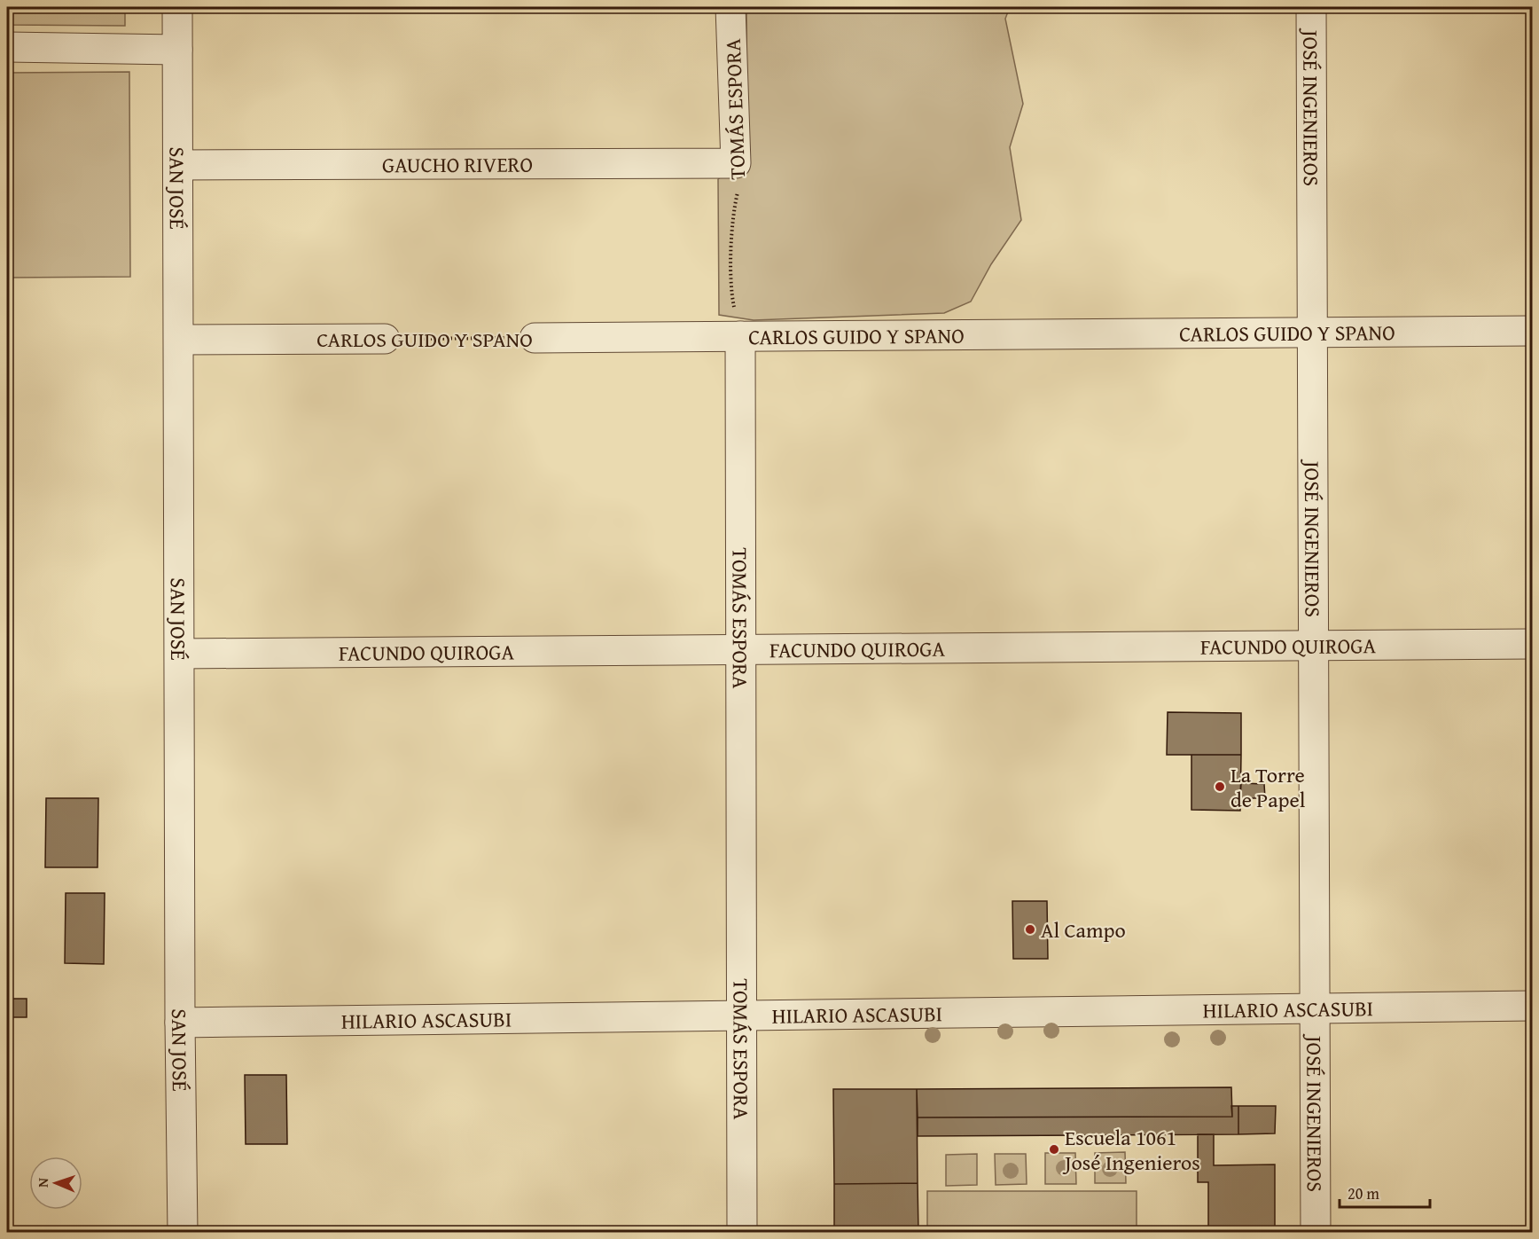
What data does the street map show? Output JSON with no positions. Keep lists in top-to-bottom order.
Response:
{
  "streets": {
    "street": [
      "TOMÁS ESPORA",
      "JOSÉ INGENIEROS",
      "GAUCHO RIVERO",
      "SAN JOSÉ",
      "CARLOS GUIDO Y SPANO",
      "FACUNDO QUIROGA",
      "HILARIO ASCASUBI"
    ]
  },
  "crossings": [
    ["TOMÁS ESPORA", "GAUCHO RIVERO"],
    ["TOMÁS ESPORA", "CARLOS GUIDO Y SPANO"],
    ["TOMÁS ESPORA", "FACUNDO QUIROGA"],
    ["TOMÁS ESPORA", "HILARIO ASCASUBI"],
    ["JOSÉ INGENIEROS", "CARLOS GUIDO Y SPANO"],
    ["JOSÉ INGENIEROS", "FACUNDO QUIROGA"],
    ["JOSÉ INGENIEROS", "HILARIO ASCASUBI"],
    ["GAUCHO RIVERO", "SAN JOSÉ"],
    ["SAN JOSÉ", "CARLOS GUIDO Y SPANO"],
    ["SAN JOSÉ", "FACUNDO QUIROGA"],
    ["SAN JOSÉ", "HILARIO ASCASUBI"]
  ],
  "places": ["La Torre de Papel", "Al Campo", "Escuela 1061 José Ingenieros"],
  "scale_bar": "20 m",
  "north": "left"
}
